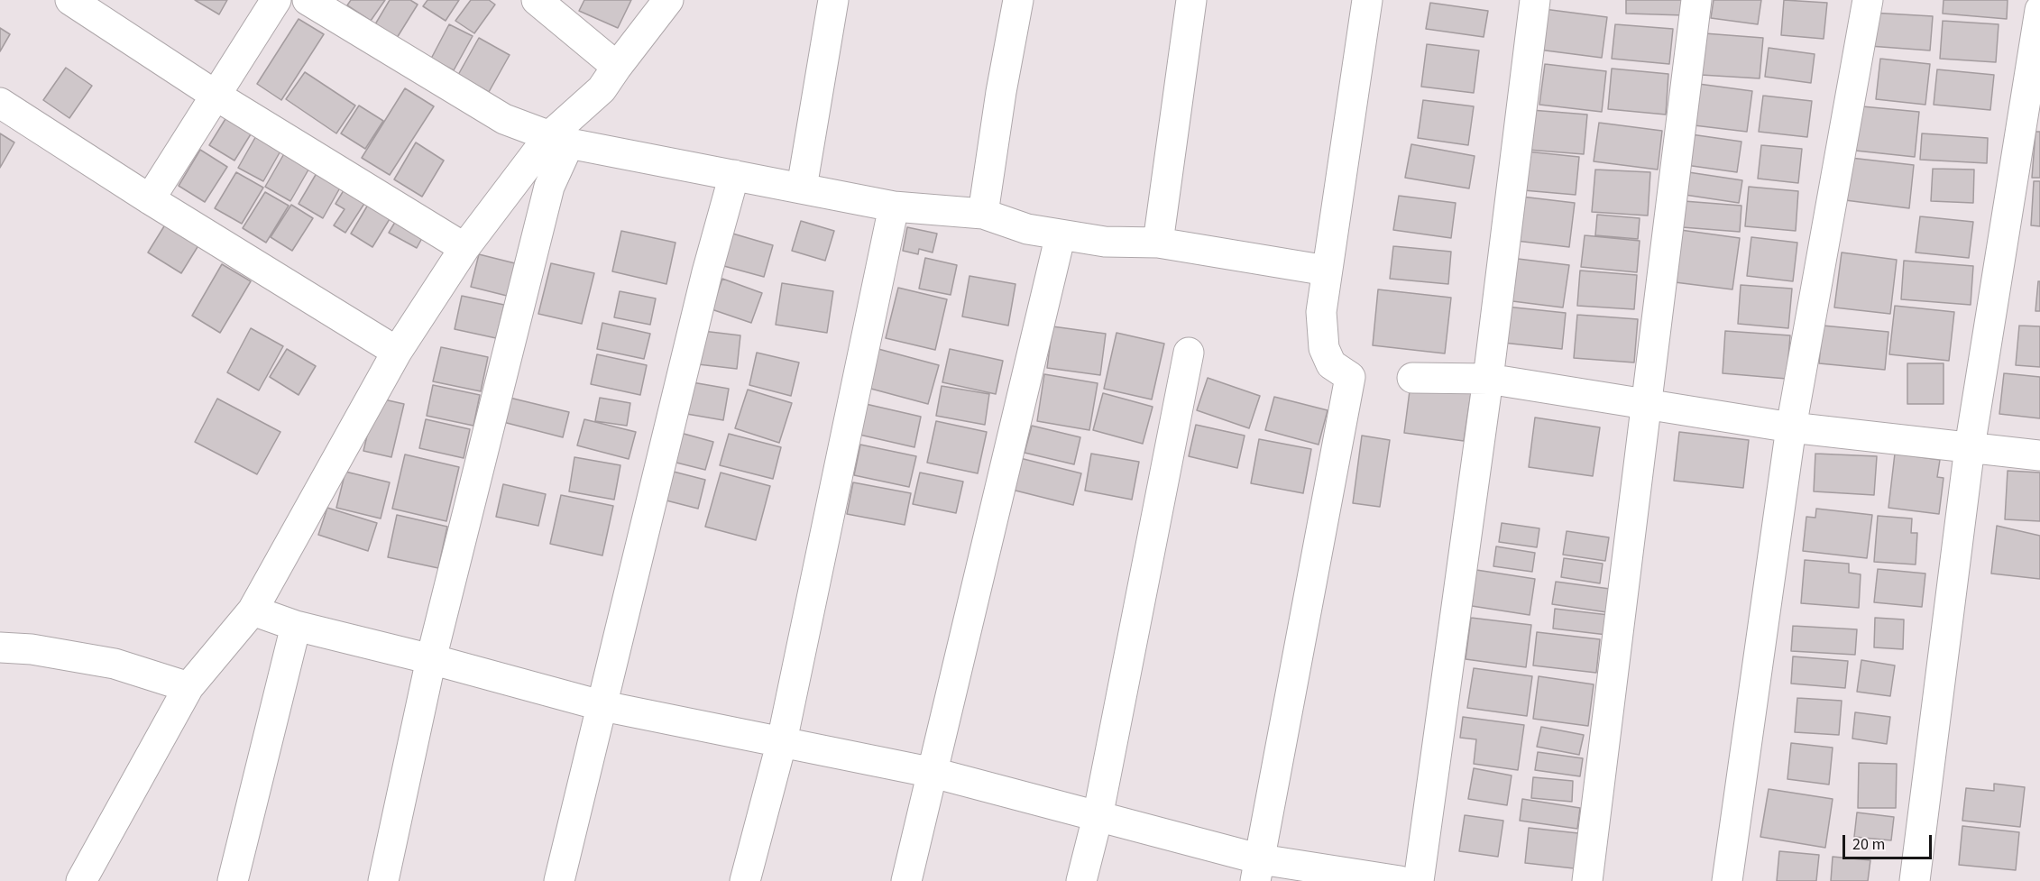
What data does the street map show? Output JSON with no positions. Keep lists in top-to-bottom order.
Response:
{
  "scale_bar": "20 m"
}
